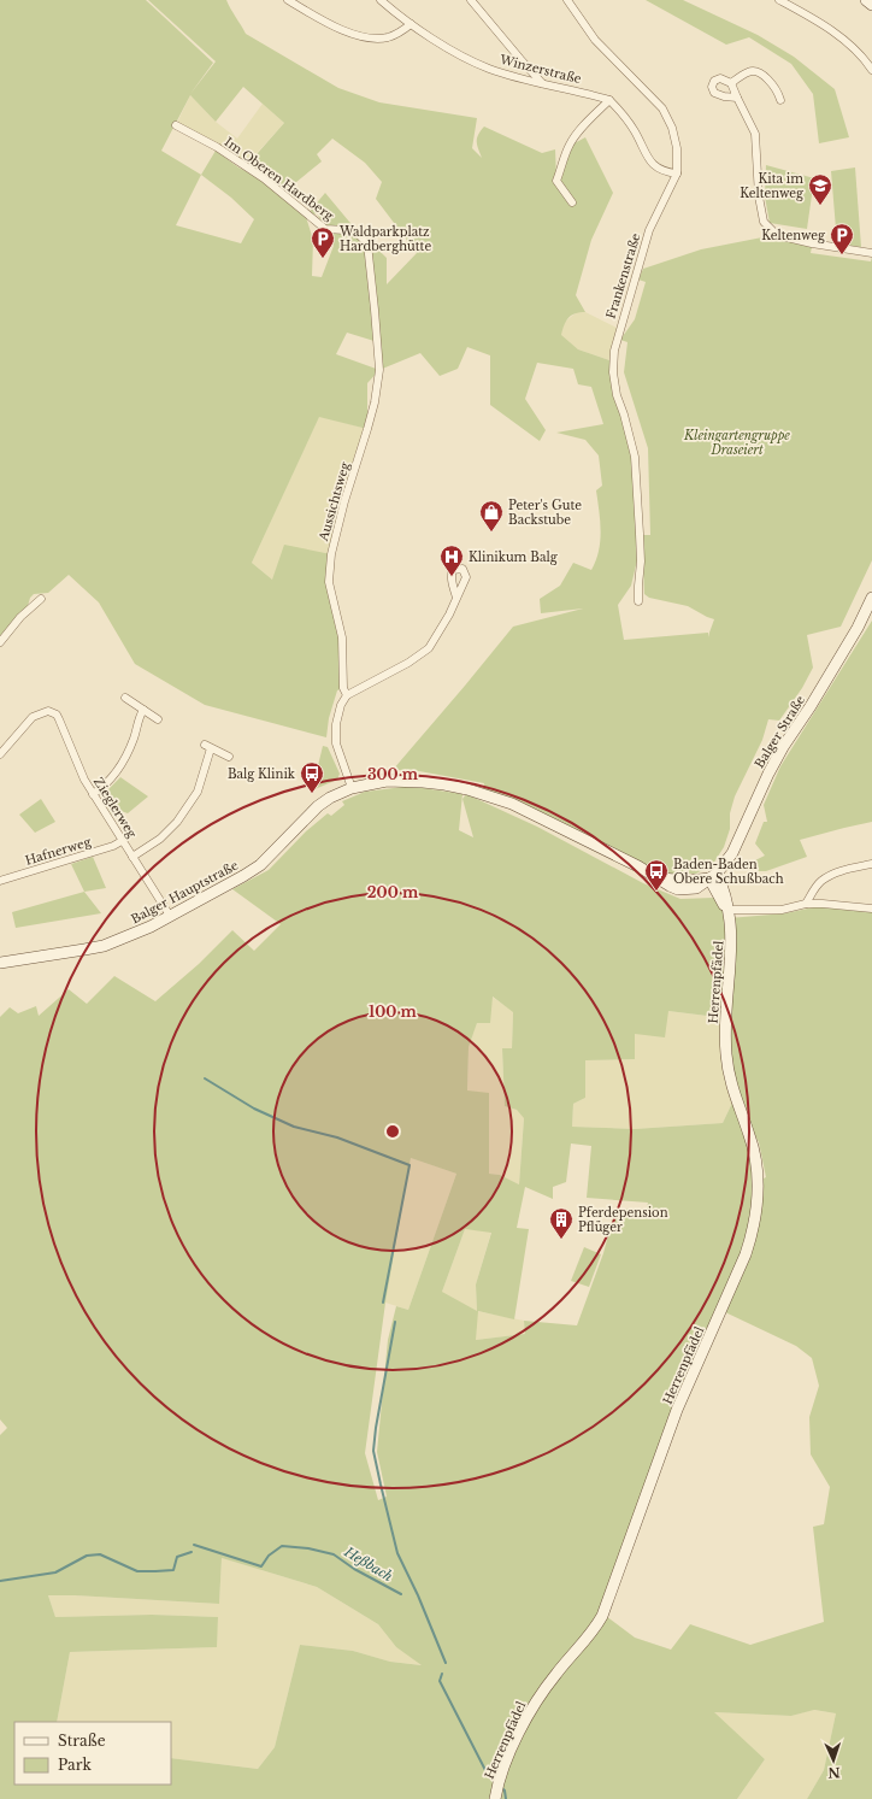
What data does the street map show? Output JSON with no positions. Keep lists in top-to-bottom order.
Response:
{
  "streets": {
    "street": [
      "Winzerstraße",
      "Im Oberen Hardberg",
      "Frankenstraße",
      "Aussichtsweg",
      "Balger Straße",
      "Zieglerweg",
      "Hafnerweg",
      "Balger Hauptstraße",
      "Herrenpfädel"
    ]
  },
  "crossings": [
    ["Im Oberen Hardberg", "Aussichtsweg"],
    ["Balger Straße", "Balger Hauptstraße"],
    ["Balger Straße", "Herrenpfädel"],
    ["Zieglerweg", "Hafnerweg"],
    ["Zieglerweg", "Balger Hauptstraße"]
  ],
  "water": ["Heßbach"],
  "parks": ["Kleingartengruppe Draseiert"],
  "places": {
    "school or university": ["Kita im Keltenweg"],
    "parking": ["Keltenweg", "Waldparkplatz Hardberghütte"],
    "shop": ["Peter's Gute Backstube"],
    "hospital": ["Klinikum Balg"],
    "bus stop": ["Balg Klinik", "Baden-Baden Obere Schußbach"],
    "building": ["Pferdepension Pflüger"]
  },
  "legend": ["Straße", "Park"],
  "north": "bottom",
  "rings": ["300 m", "200 m", "100 m"]
}
